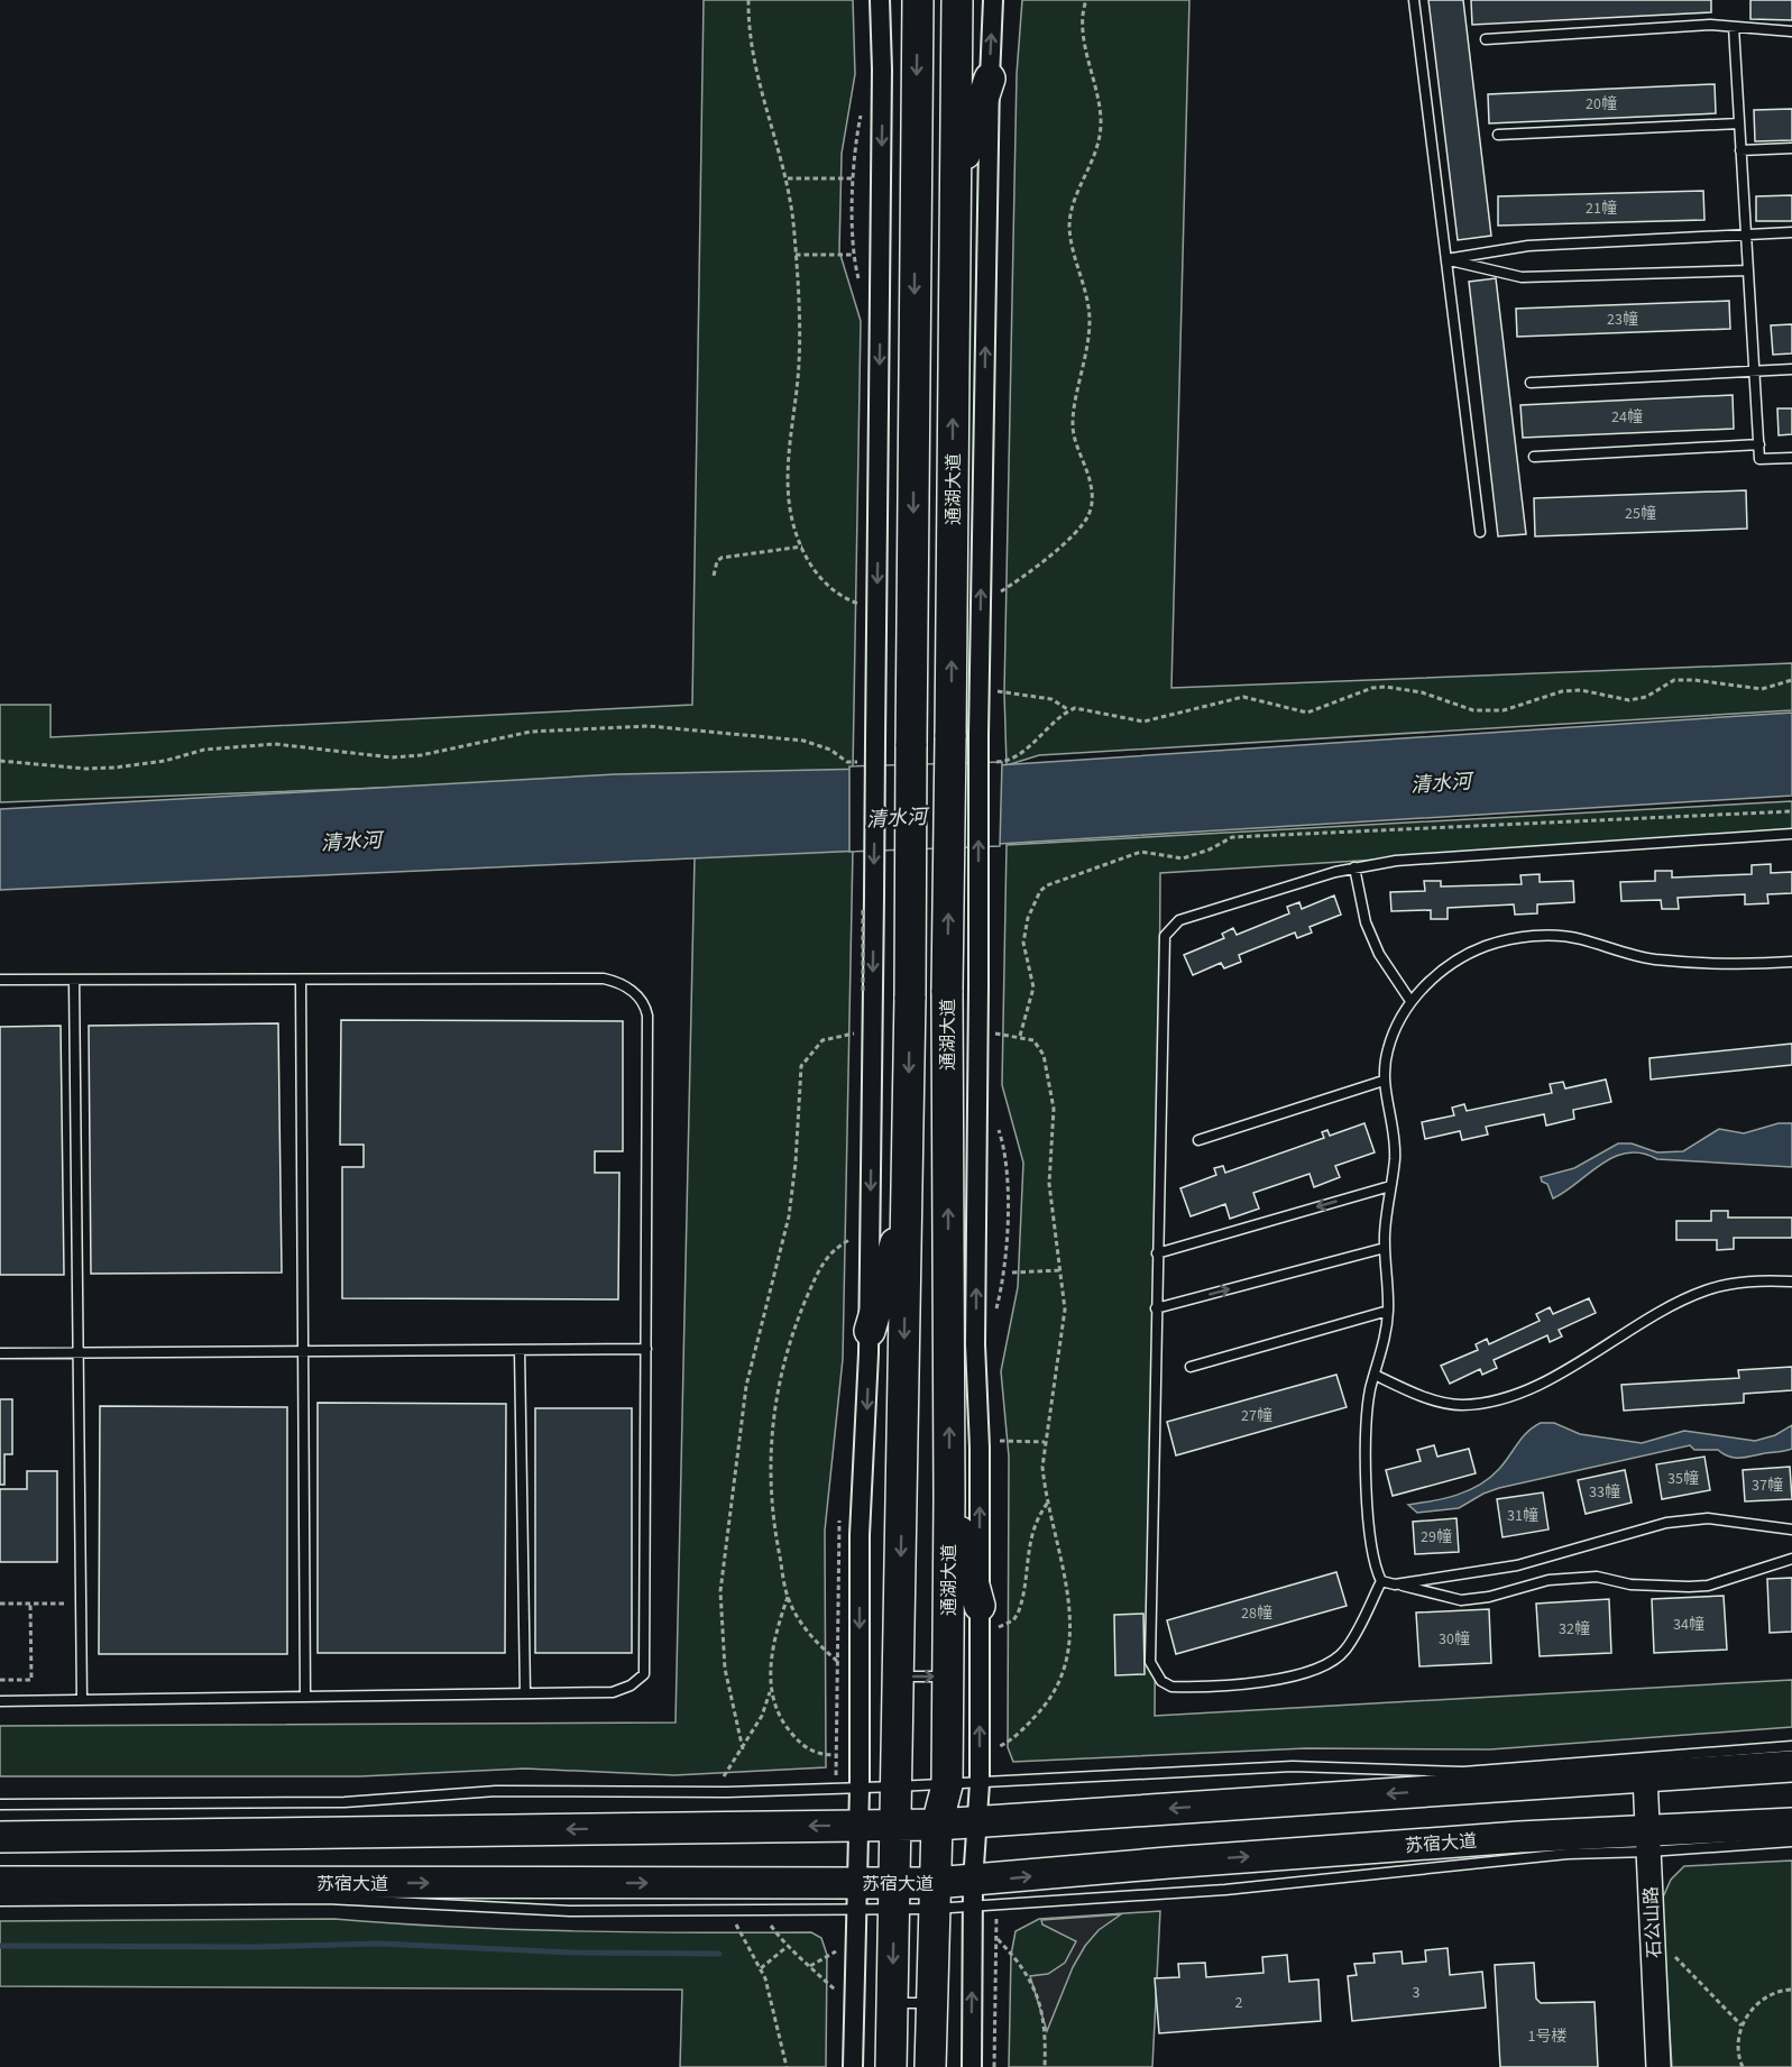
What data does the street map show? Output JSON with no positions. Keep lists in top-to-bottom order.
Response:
{
  "streets": {
    "main road": ["通湖大道", "苏宿大道"],
    "street": ["石公山路"]
  },
  "crossings": [
    ["通湖大道", "苏宿大道"],
    ["苏宿大道", "石公山路"]
  ],
  "water": ["清水河"],
  "house_numbers": [
    "20幢",
    "21幢",
    "23幢",
    "24幢",
    "25幢",
    "27幢",
    "35幢",
    "37幢",
    "33幢",
    "31幢",
    "29幢",
    "28幢",
    "34幢",
    "32幢",
    "30幢",
    "3",
    "2",
    "1号楼"
  ]
}
